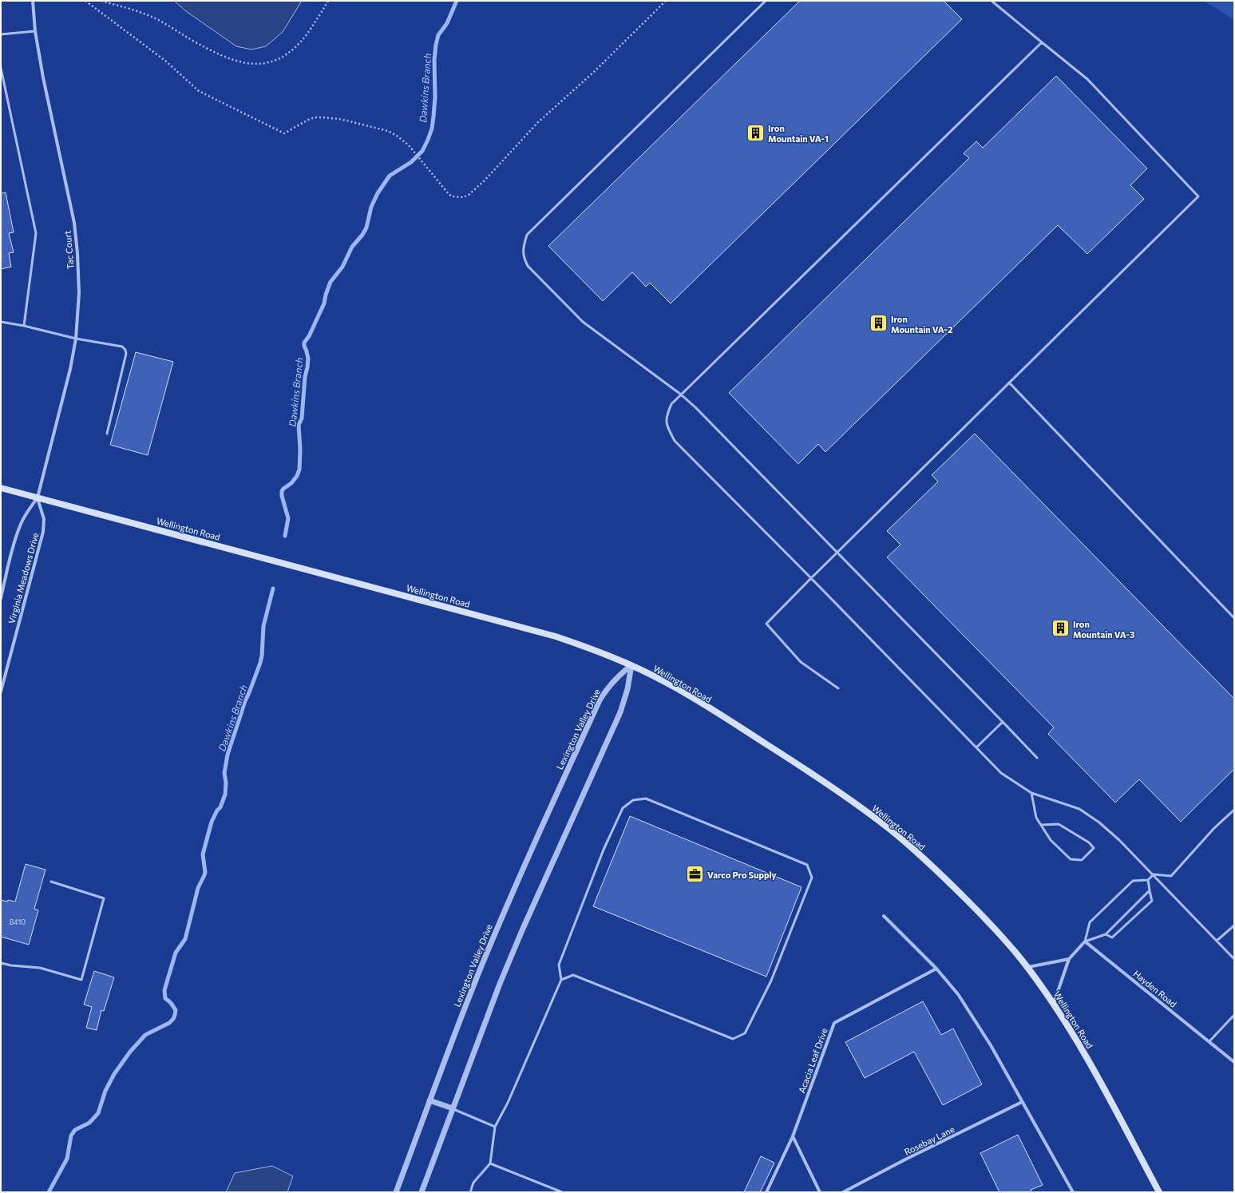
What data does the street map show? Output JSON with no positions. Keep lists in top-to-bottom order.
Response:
{
  "streets": {
    "main road": ["Wellington Road"],
    "street": [
      "Tac Court",
      "Virginia Meadows Drive",
      "Lexington Valley Drive",
      "Hayden Road",
      "Acacia Leaf Drive",
      "Rosebay Lane"
    ]
  },
  "crossings": [
    ["Tac Court", "Wellington Road"],
    ["Tac Court", "Virginia Meadows Drive"],
    ["Wellington Road", "Virginia Meadows Drive"],
    ["Wellington Road", "Lexington Valley Drive"]
  ],
  "water": ["Dawkins Branch"],
  "places": {
    "building": ["Iron Mountain VA-1", "Iron Mountain VA-2", "Iron Mountain VA-3"],
    "office": ["Varco Pro Supply"]
  },
  "house_numbers": ["8410"]
}
